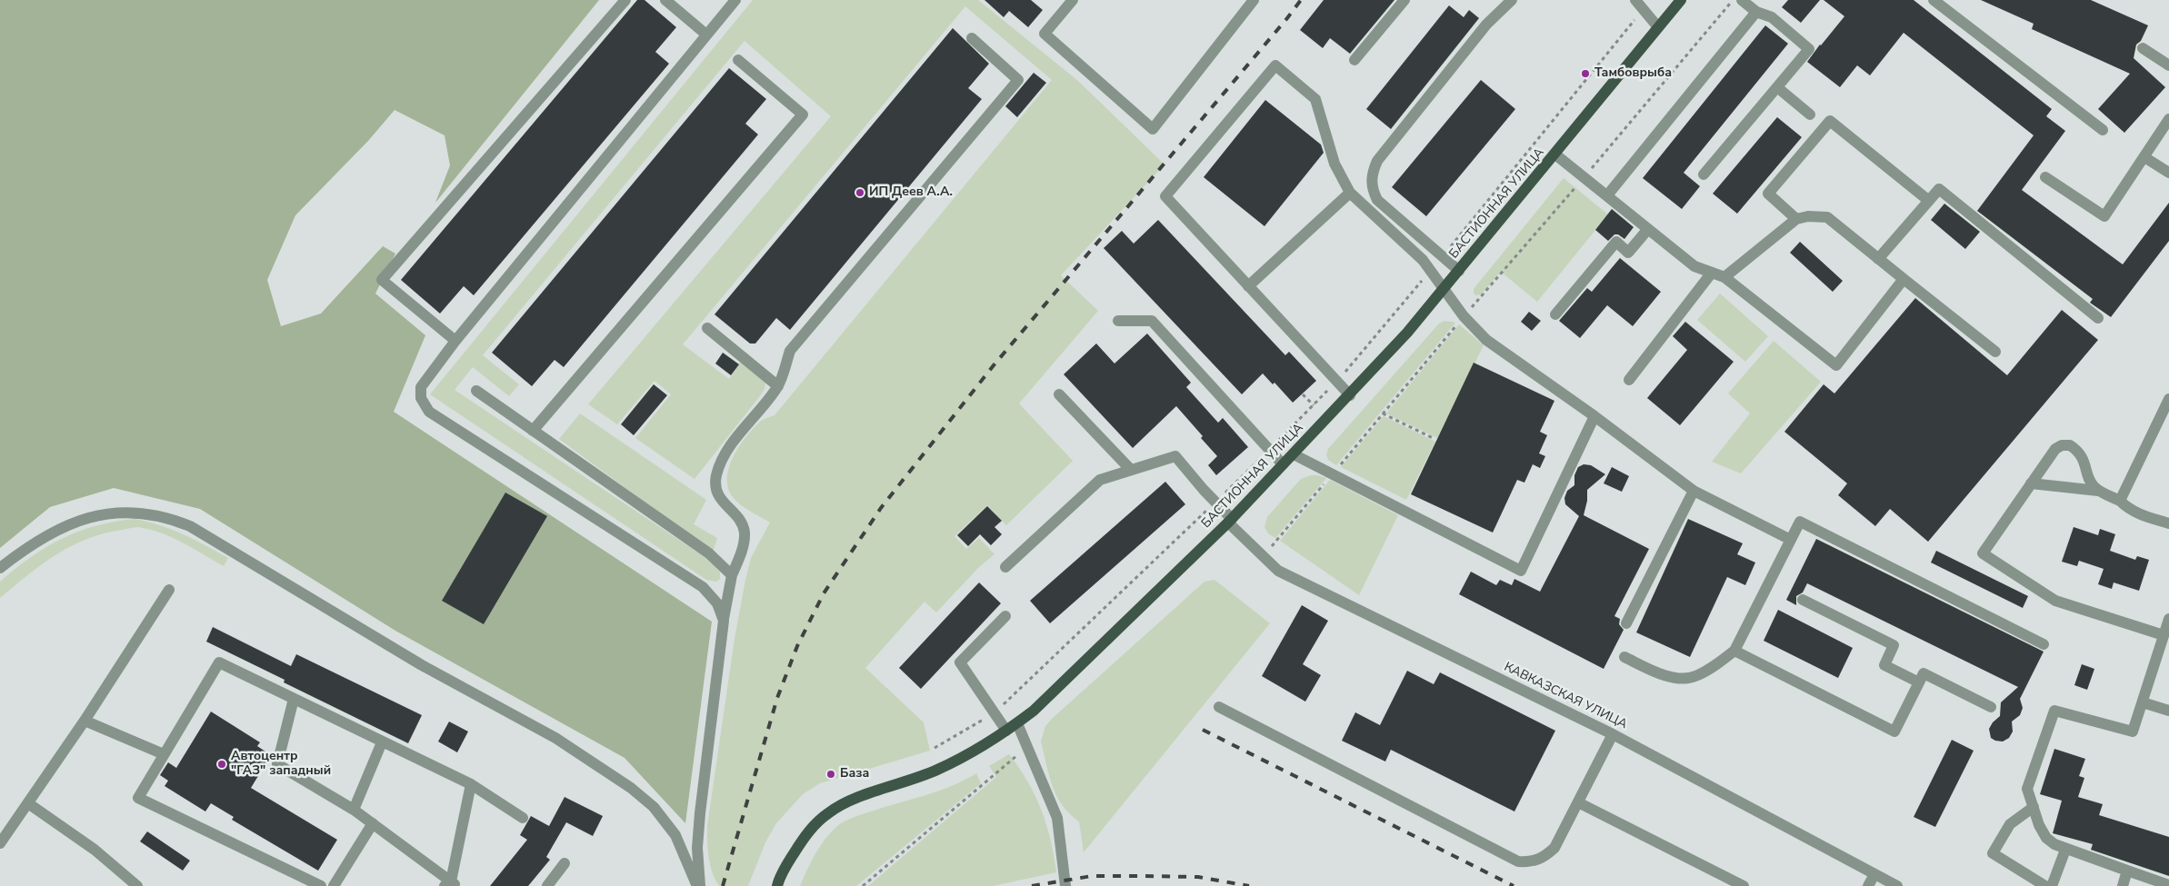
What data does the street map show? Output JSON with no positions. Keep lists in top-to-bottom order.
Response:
{
  "streets": {
    "main road": ["БАСТИОННАЯ УЛИЦА"],
    "street": ["КАВКАЗСКАЯ УЛИЦА"]
  },
  "crossings": [
    ["БАСТИОННАЯ УЛИЦА", "КАВКАЗСКАЯ УЛИЦА"]
  ],
  "places": [
    "Тамбоврыба",
    "ИП Деев А.А.",
    "Автоцентр \"ГАЗ\" западный",
    "База"
  ]
}
